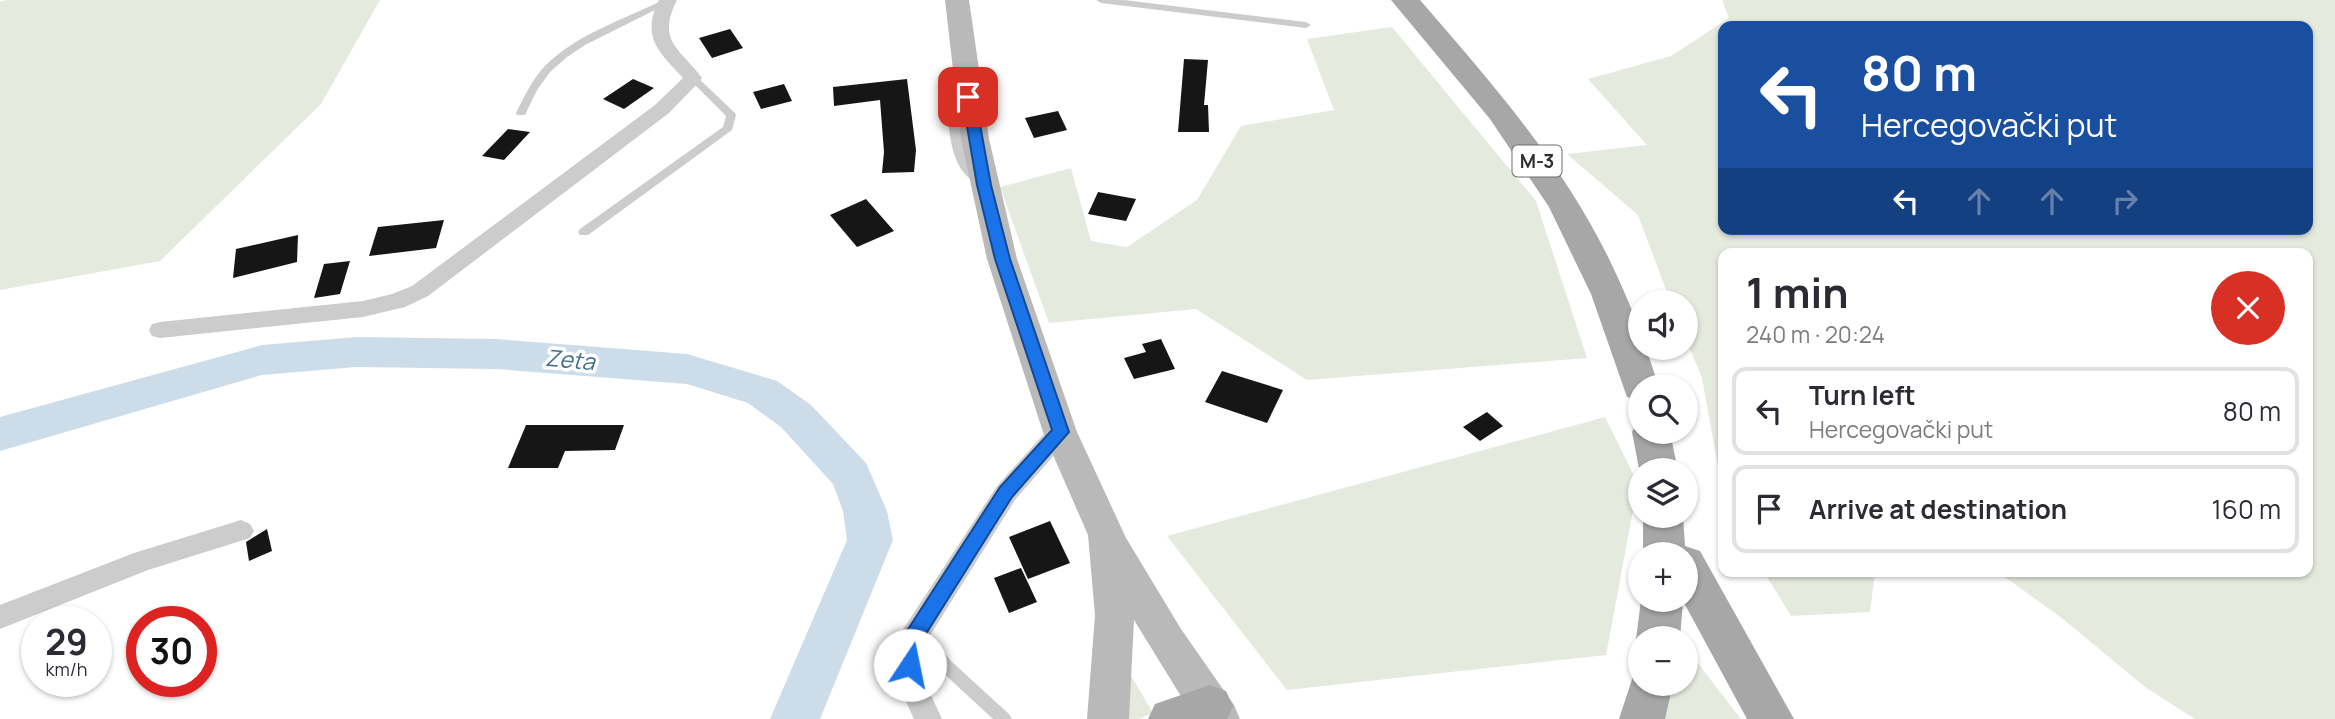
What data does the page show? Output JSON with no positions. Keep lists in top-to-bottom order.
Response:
{
  "streets": {
    "main road": ["M-3"]
  },
  "water": ["Zeta"],
  "page": {
    "turn": ["80 m", "Hercegovački put"],
    "heading": ["1 min", "240 m · 20:24"],
    "map_buttons": ["+", "−"],
    "list": [
      {
        "name": "Turn left",
        "note": "Hercegovački put",
        "value": "80 m"
      },
      {
        "name": "Arrive at destination",
        "value": "160 m"
      }
    ],
    "speed": "29 km/h",
    "limit": "30"
  }
}
